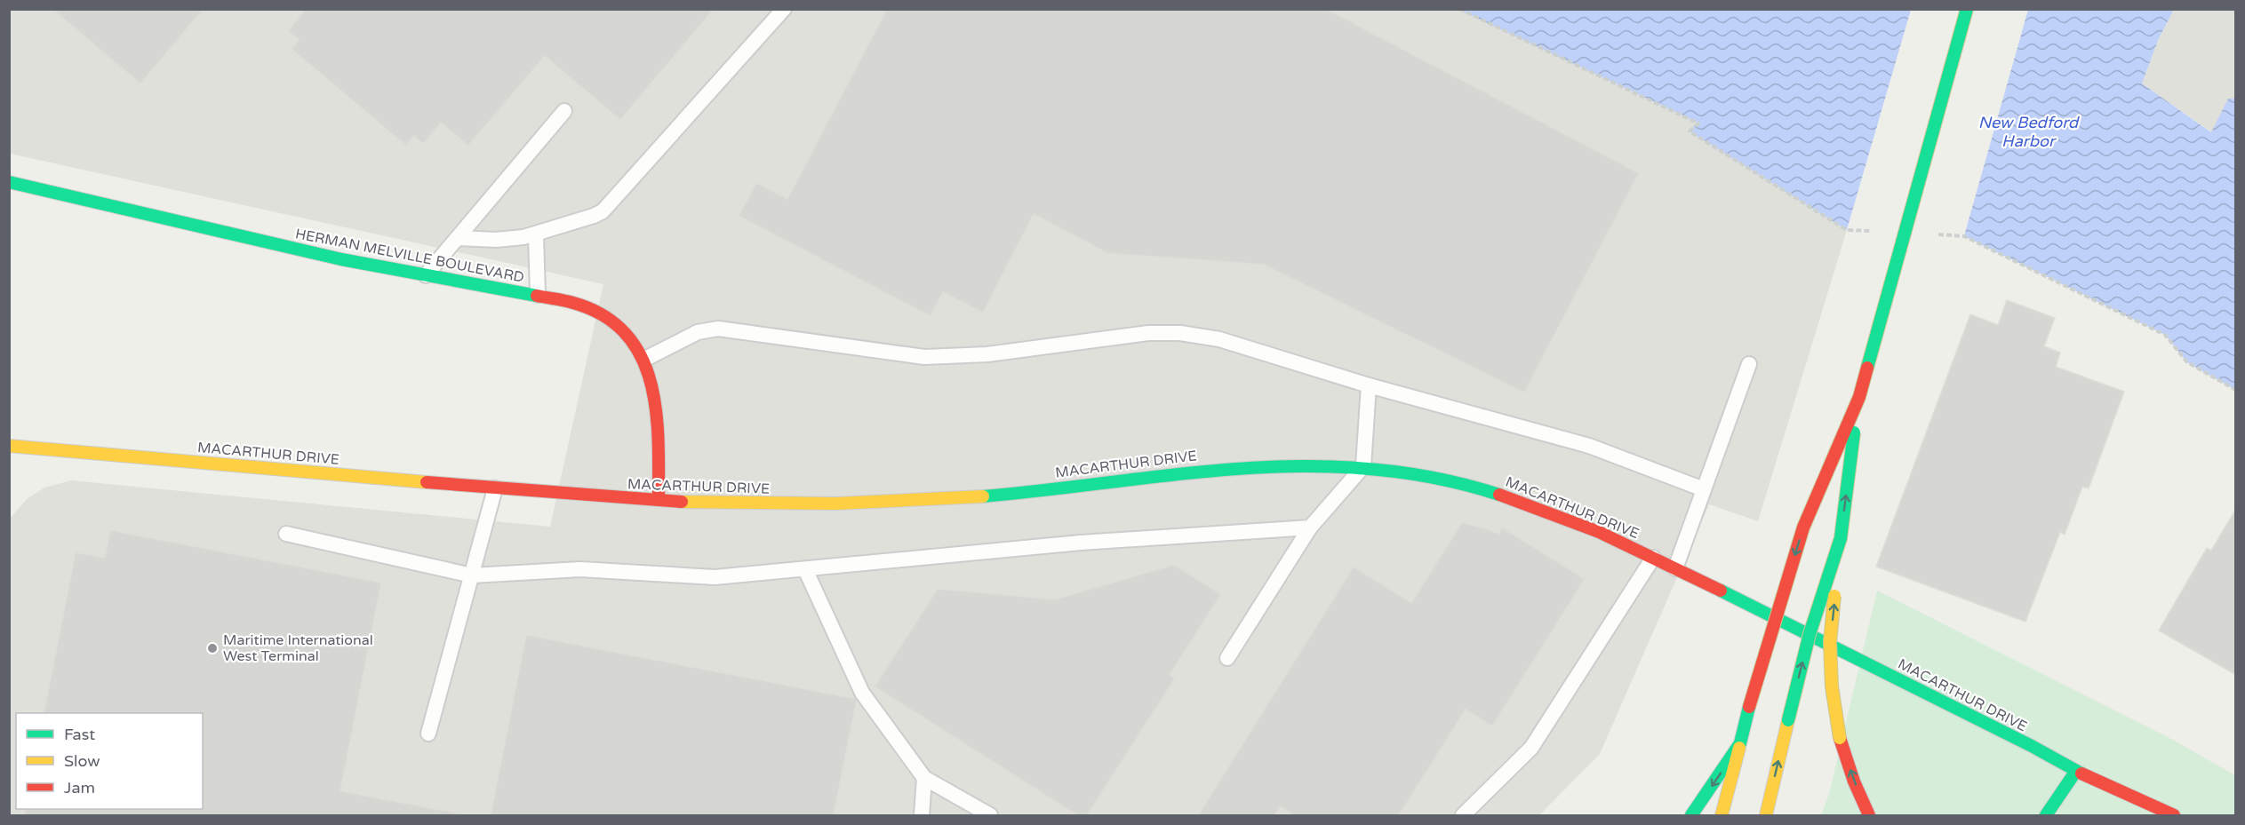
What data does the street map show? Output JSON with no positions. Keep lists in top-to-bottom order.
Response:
{
  "streets": {
    "main road": ["HERMAN MELVILLE BOULEVARD", "MACARTHUR DRIVE"]
  },
  "crossings": [
    ["HERMAN MELVILLE BOULEVARD", "MACARTHUR DRIVE"]
  ],
  "water": ["New Bedford Harbor"],
  "places": ["Maritime International West Terminal"],
  "legend": ["Fast", "Slow", "Jam"]
}
